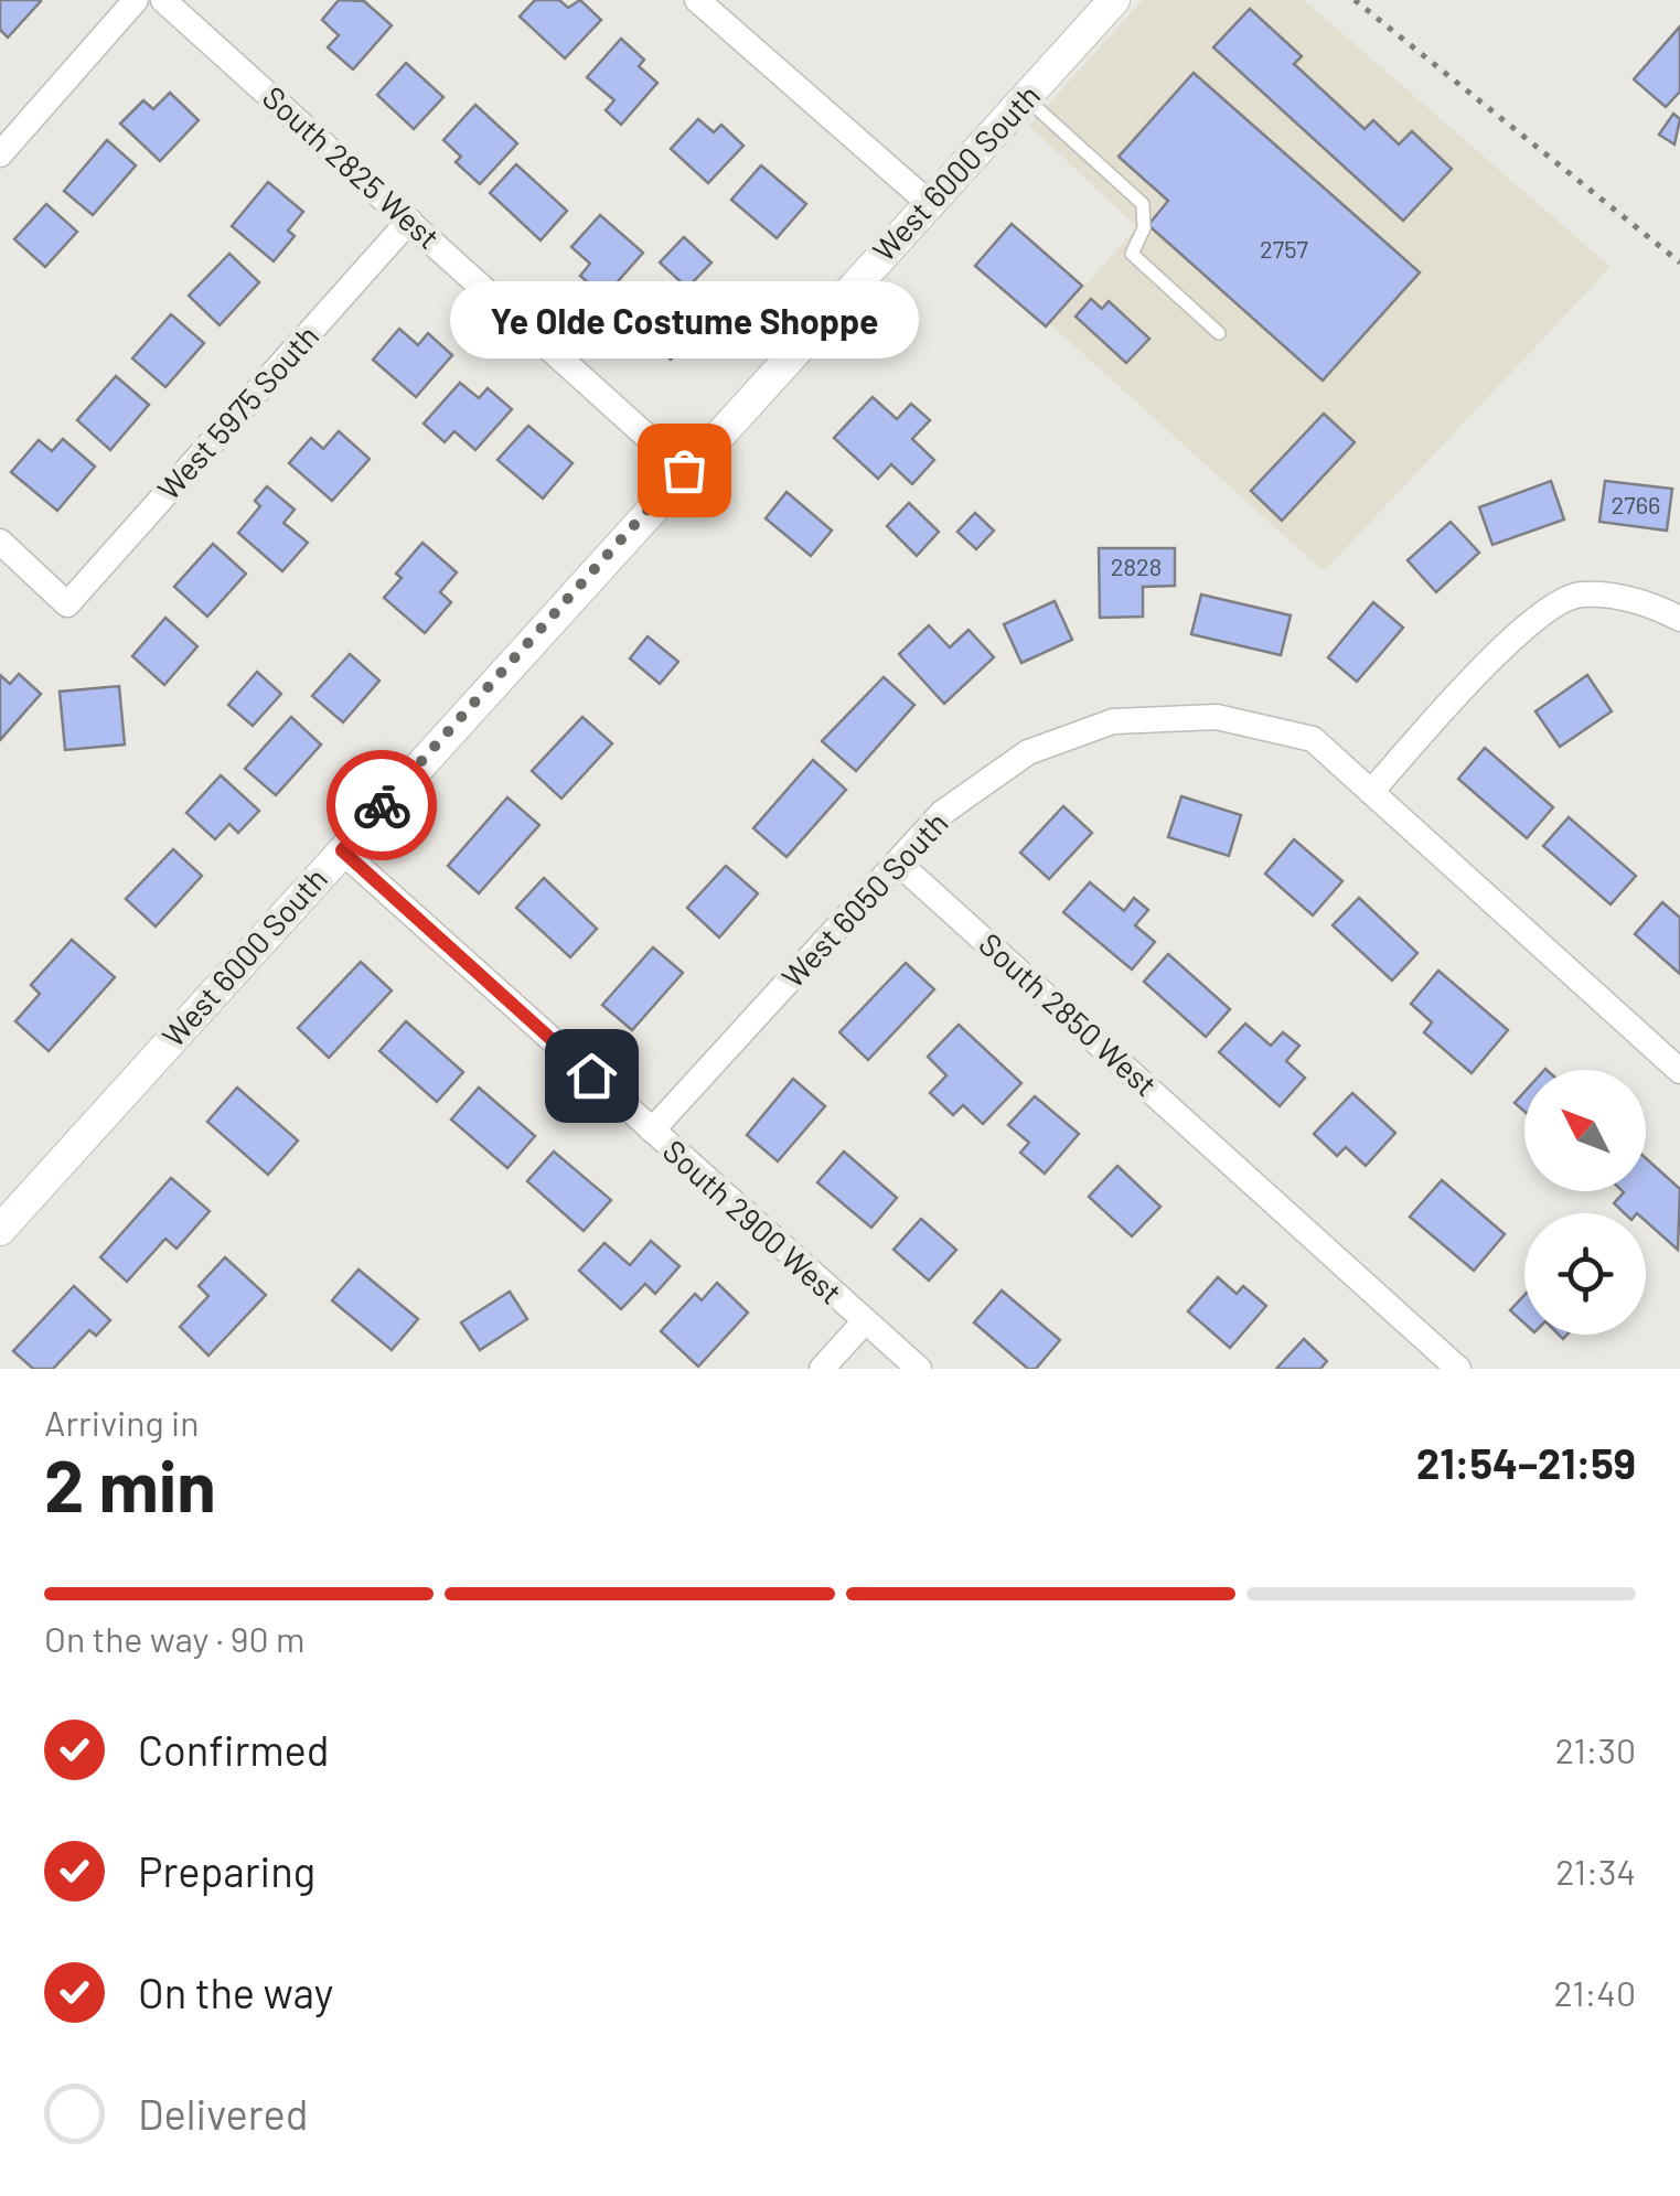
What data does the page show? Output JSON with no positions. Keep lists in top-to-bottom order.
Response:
{
  "streets": {
    "street": [
      "South 2825 West",
      "West 6000 South",
      "West 5975 South",
      "West 6050 South",
      "South 2850 West",
      "South 2900 West"
    ]
  },
  "crossings": [
    ["South 2825 West", "West 6000 South"],
    ["South 2825 West", "West 5975 South"],
    ["West 6000 South", "South 2900 West"],
    ["West 6050 South", "South 2850 West"],
    ["West 6050 South", "South 2900 West"]
  ],
  "places": ["Ye Olde Costume Shoppe"],
  "house_numbers": ["2757", "2766", "2828"],
  "north": "top left",
  "page": {
    "bubble": "Ye Olde Costume Shoppe",
    "heading": ["2 min", "Arriving in", "21:54–21:59"],
    "bar": "On the way · 90 m",
    "list": [
      ["Confirmed", "21:30"],
      ["Preparing", "21:34"],
      ["On the way", "21:40"],
      "Delivered"
    ]
  }
}
